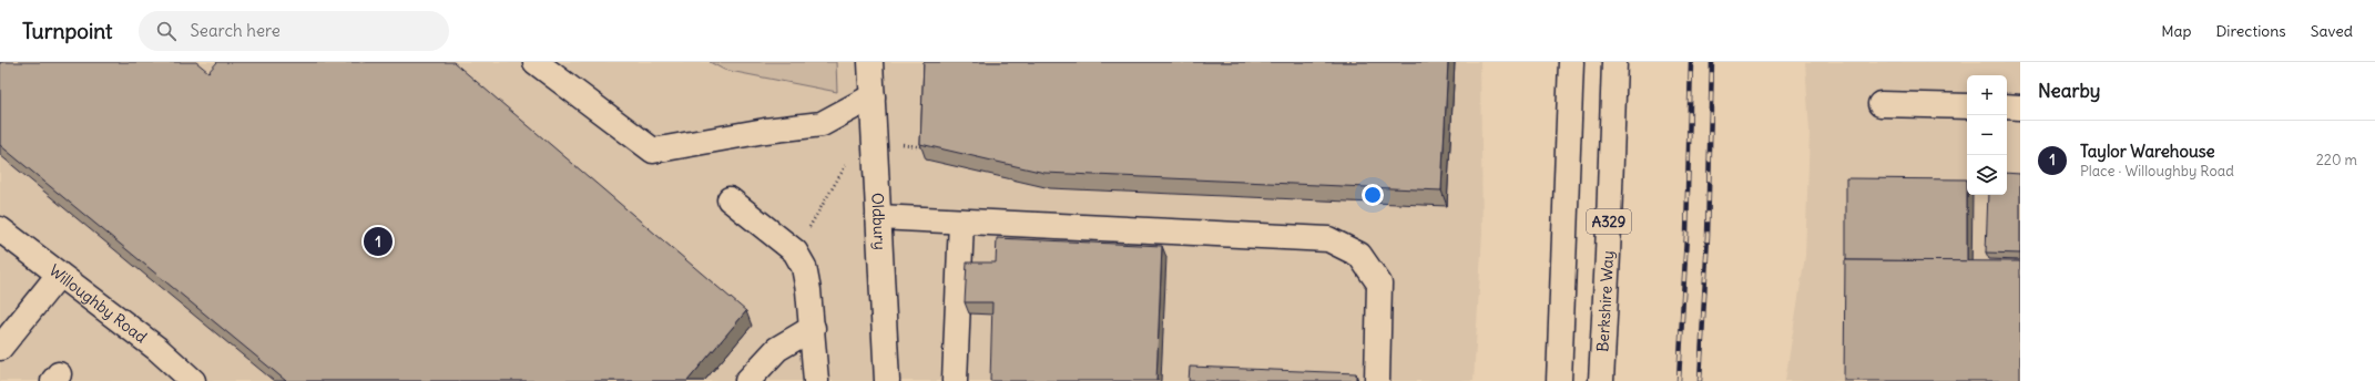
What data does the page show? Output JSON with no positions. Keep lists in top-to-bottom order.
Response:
{
  "streets": {
    "main road": [
      "Oldbury",
      "A329",
      "Berkshire Way",
      "Willoughby Road"
    ]
  },
  "page": {
    "header": "Turnpoint",
    "search": "Search here",
    "nav": ["Map", "Directions", "Saved"],
    "heading": "Nearby",
    "map_buttons": ["+", "−"],
    "list": [
      {
        "mark": "1",
        "name": "Taylor Warehouse",
        "note": "Place · Willoughby Road",
        "value": "220 m"
      }
    ],
    "pins": "1"
  }
}
